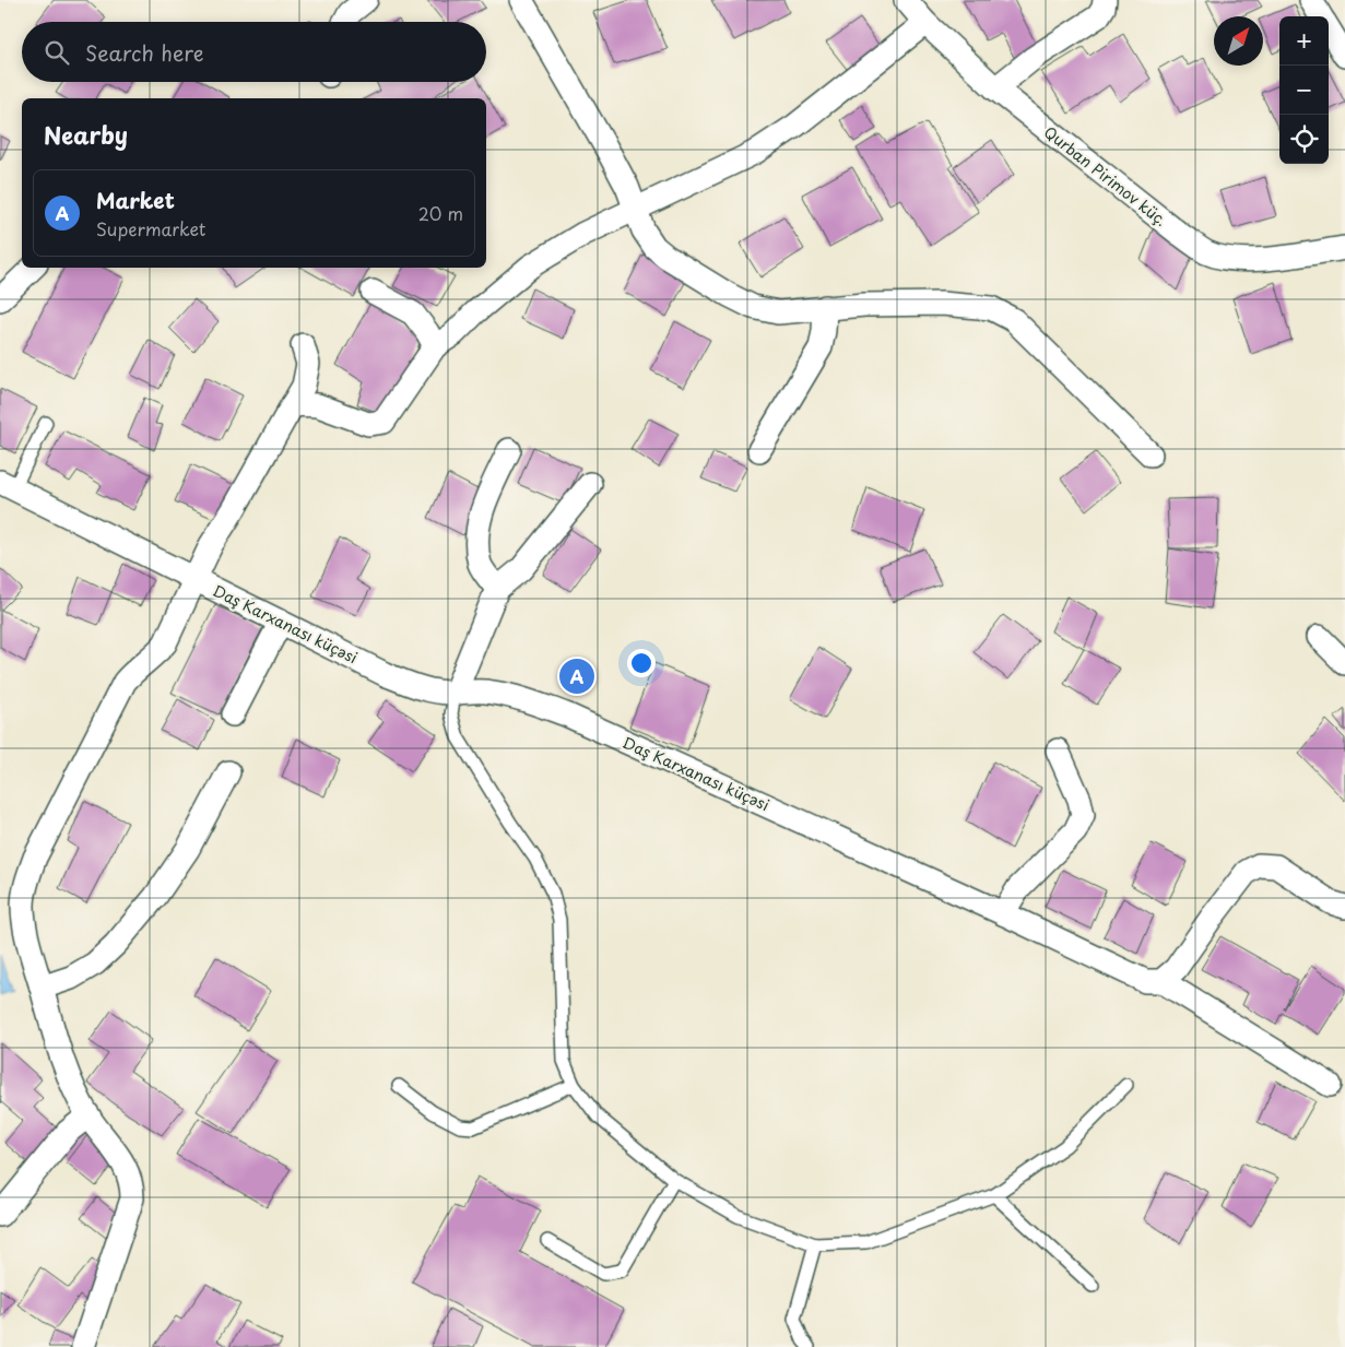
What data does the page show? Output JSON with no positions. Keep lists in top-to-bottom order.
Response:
{
  "streets": {
    "street": ["Qurban Pirimov küç.", "Daş Karxanası küçəsi"]
  },
  "north": "top right",
  "page": {
    "map_buttons": ["+", "−"],
    "search": "Search here",
    "heading": "Nearby",
    "list": [
      {
        "mark": "A",
        "name": "Market",
        "note": "Supermarket",
        "value": "20 m"
      }
    ],
    "pins": "A"
  }
}
